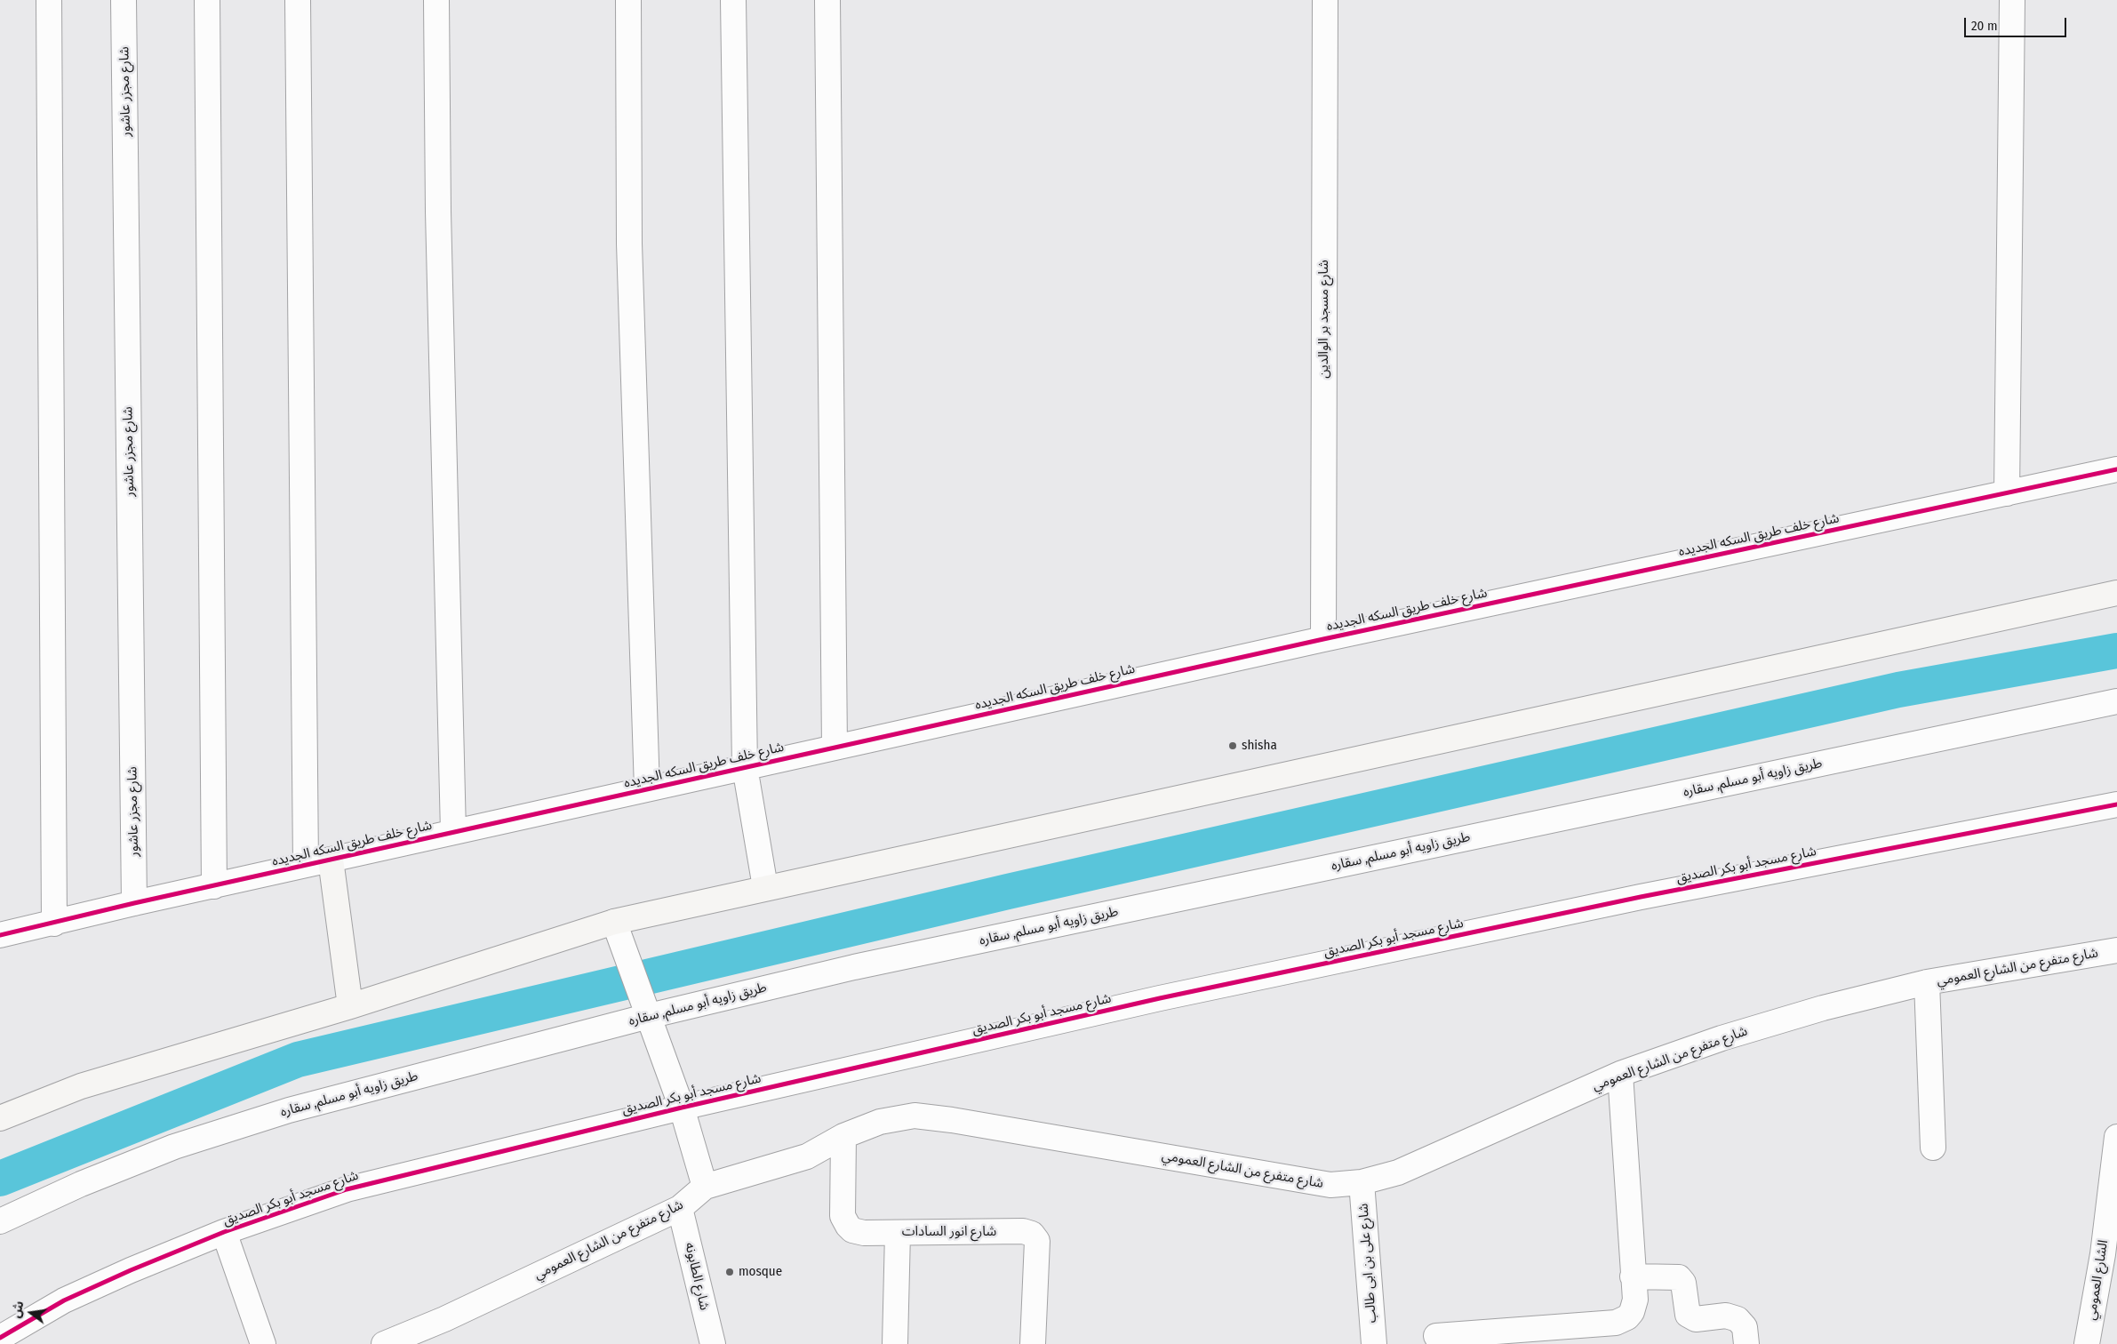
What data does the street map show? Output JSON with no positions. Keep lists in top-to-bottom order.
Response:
{
  "streets": {
    "street": [
      "شارع مجزر عاشور",
      "شارع مسجد بر الوالدين",
      "شارع خلف طريق السكه الجديده",
      "طريق زاويه أبو مسلم, سقاره",
      "شارع مسجد أبو بكر الصديق",
      "شارع متفرع من الشارع العمومي",
      "شارع انور السادات",
      "شارع على بن ابى طالب",
      "شارع الطابونه",
      "الشارع العمومي"
    ]
  },
  "crossings": [
    ["شارع مجزر عاشور", "شارع خلف طريق السكه الجديده"],
    ["شارع مسجد بر الوالدين", "شارع خلف طريق السكه الجديده"],
    ["شارع متفرع من الشارع العمومي", "شارع انور السادات"],
    ["شارع متفرع من الشارع العمومي", "شارع على بن ابى طالب"],
    ["شارع متفرع من الشارع العمومي", "شارع الطابونه"]
  ],
  "places": ["shisha", "mosque"],
  "scale_bar": "20 m",
  "north": "left"
}
